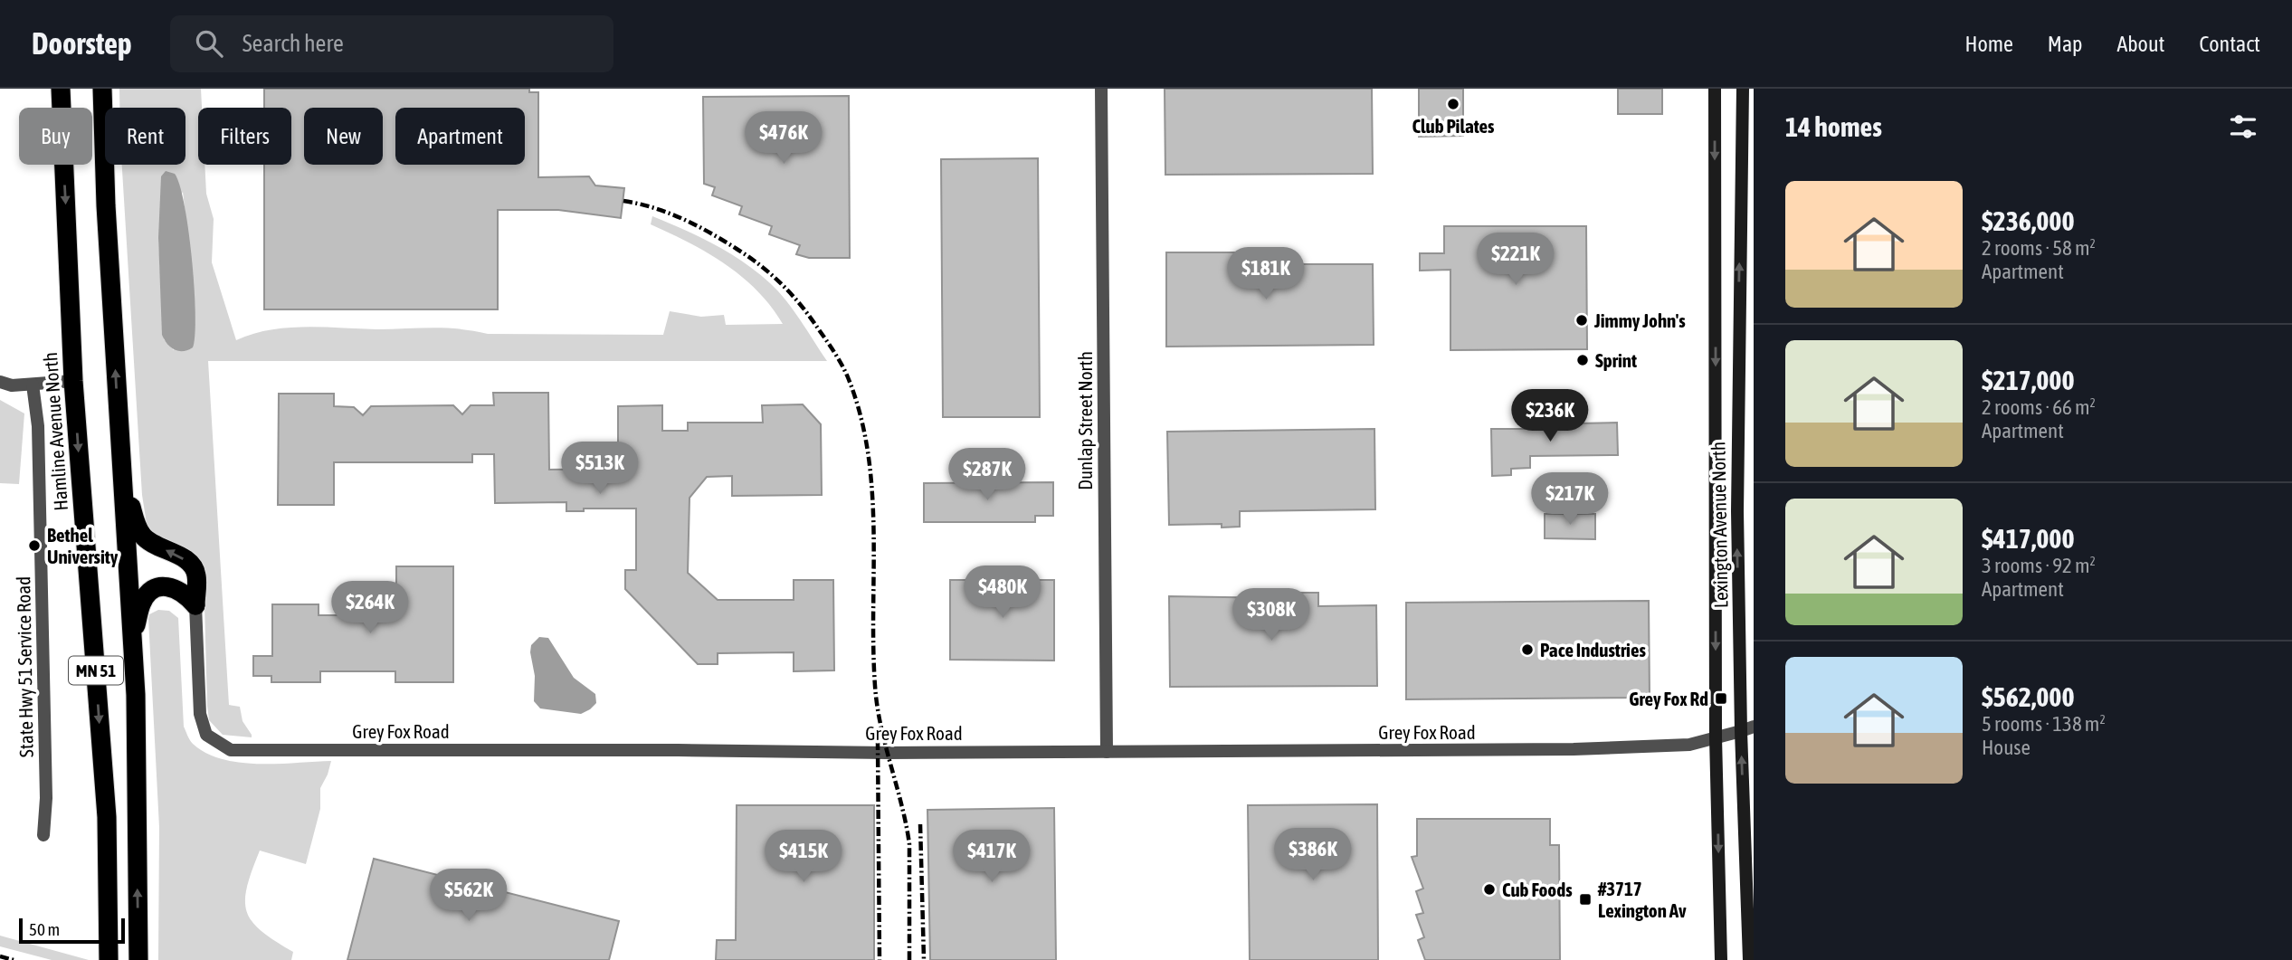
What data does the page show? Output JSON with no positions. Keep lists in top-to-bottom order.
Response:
{
  "streets": {
    "highway": ["Hamline Avenue North", "MN 51"],
    "main road": ["Lexington Avenue North"],
    "street": ["Dunlap Street North", "State Hwy 51 Service Road", "Grey Fox Road"]
  },
  "crossings": [
    ["Dunlap Street North", "Grey Fox Road"],
    ["Lexington Avenue North", "Grey Fox Road"]
  ],
  "places": {
    "other": [
      "Club Pilates",
      "Jimmy John's",
      "Sprint",
      "Bethel University",
      "Pace Industries",
      "Cub Foods"
    ],
    "transit": ["Grey Fox Rd", "#3717 Lexington Av"]
  },
  "scale_bar": "50 m",
  "page": {
    "header": "Doorstep",
    "search": "Search here",
    "nav": [
      "Home",
      "Map",
      "About",
      "Contact"
    ],
    "heading": "14 homes",
    "chip": [
      "Buy",
      "Rent",
      "Filters",
      "New",
      "Apartment"
    ],
    "price": [
      "$476K",
      "$221K",
      "$181K",
      "$236K",
      "$513K",
      "$287K",
      "$217K",
      "$480K",
      "$264K",
      "$308K",
      "$386K",
      "$415K",
      "$417K",
      "$562K"
    ],
    "list": [
      {
        "name": "$236,000",
        "note": "2 rooms · 58 m² · Apartment"
      },
      {
        "name": "$217,000",
        "note": "2 rooms · 66 m² · Apartment"
      },
      {
        "name": "$417,000",
        "note": "3 rooms · 92 m² · Apartment"
      },
      {
        "name": "$562,000",
        "note": "5 rooms · 138 m² · House"
      }
    ],
    "scale": "50 m"
  }
}
